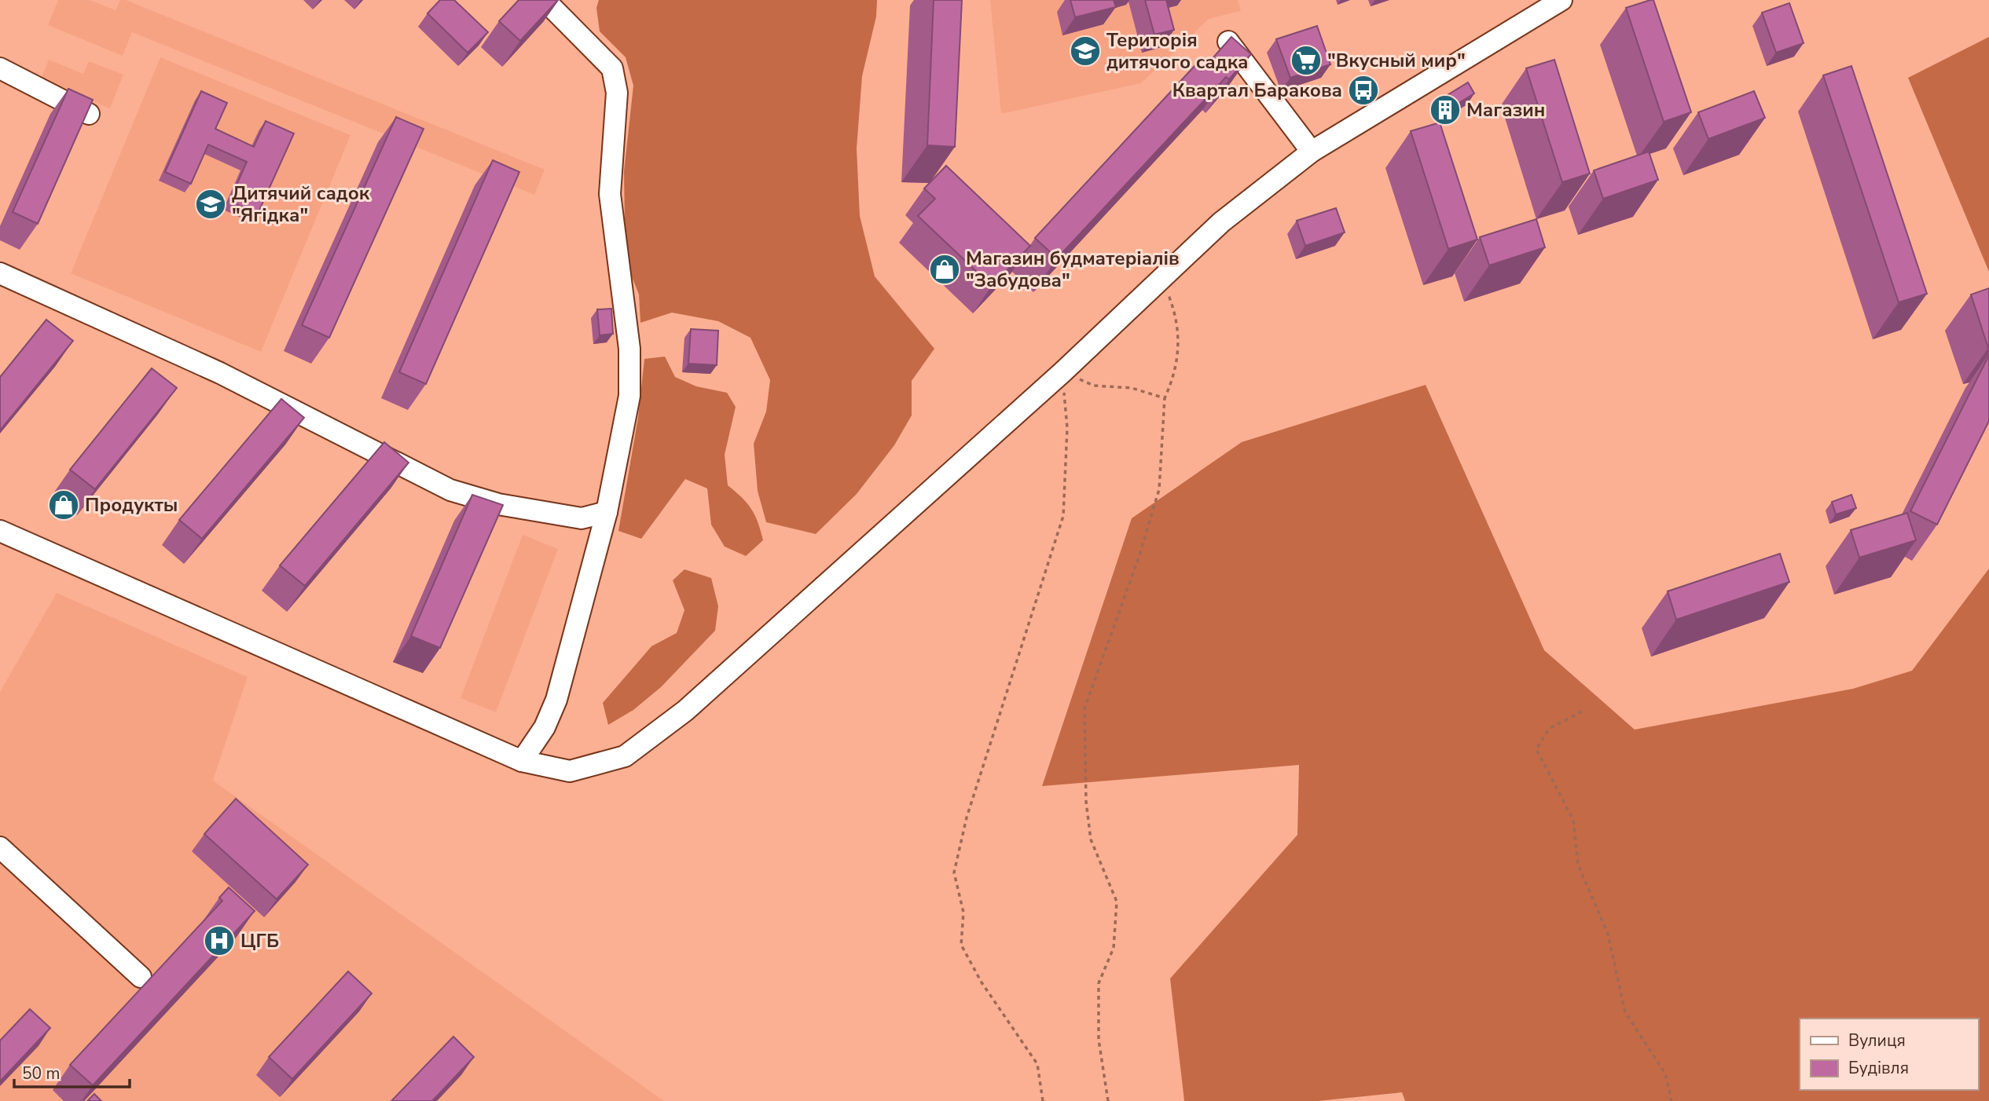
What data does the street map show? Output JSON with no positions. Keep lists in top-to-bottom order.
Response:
{
  "places": {
    "school or university": ["Територія дитячого садка", "Дитячий садок \"Ягідка\""],
    "supermarket": ["\"Вкусный мир\""],
    "bus stop": ["Квартал Баракова"],
    "building": ["Магазин"],
    "shop": ["Магазин будматеріалів \"Забудова\"", "Продукты"],
    "hospital": ["ЦГБ"]
  },
  "legend": ["Вулиця", "Будівля"],
  "scale_bar": "50 m"
}
